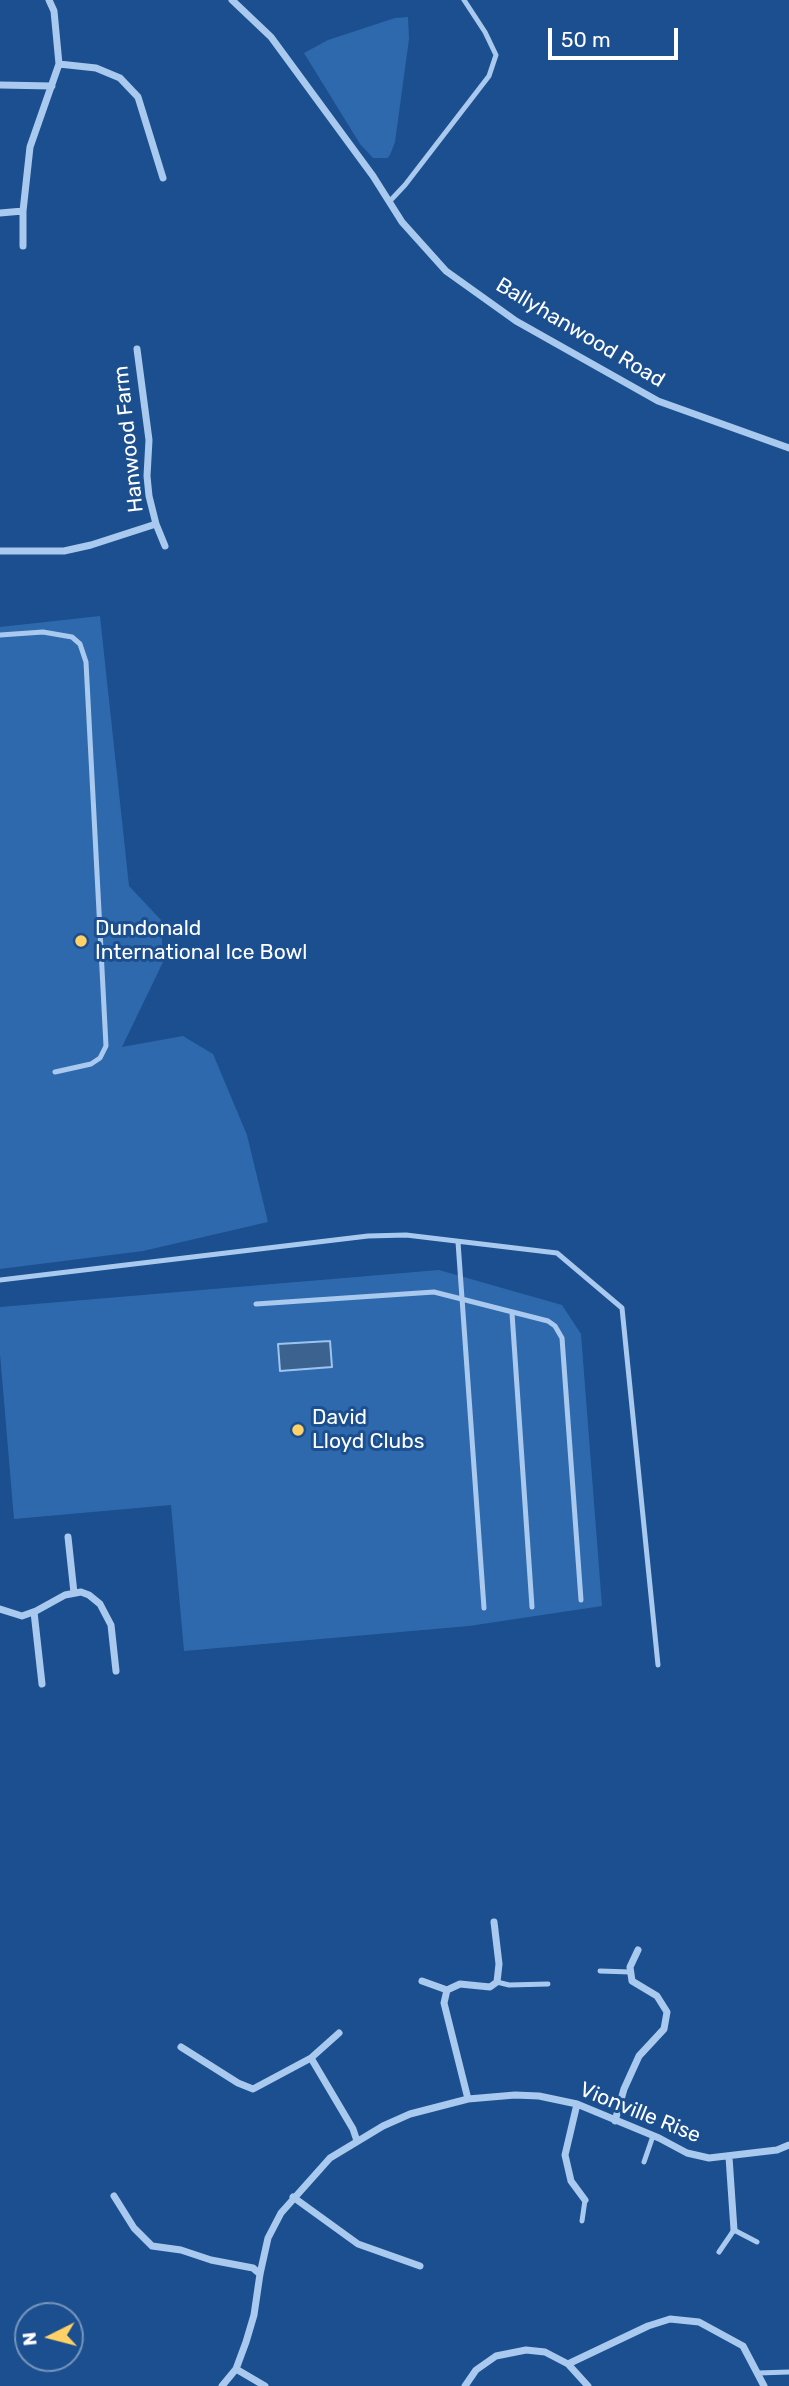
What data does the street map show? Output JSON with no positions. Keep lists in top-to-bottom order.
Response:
{
  "streets": {
    "street": ["Ballyhanwood Road", "Hanwood Farm", "Vionville Rise"]
  },
  "places": ["Dundonald International Ice Bowl", "David Lloyd Clubs"],
  "scale_bar": "50 m",
  "north": "left"
}
